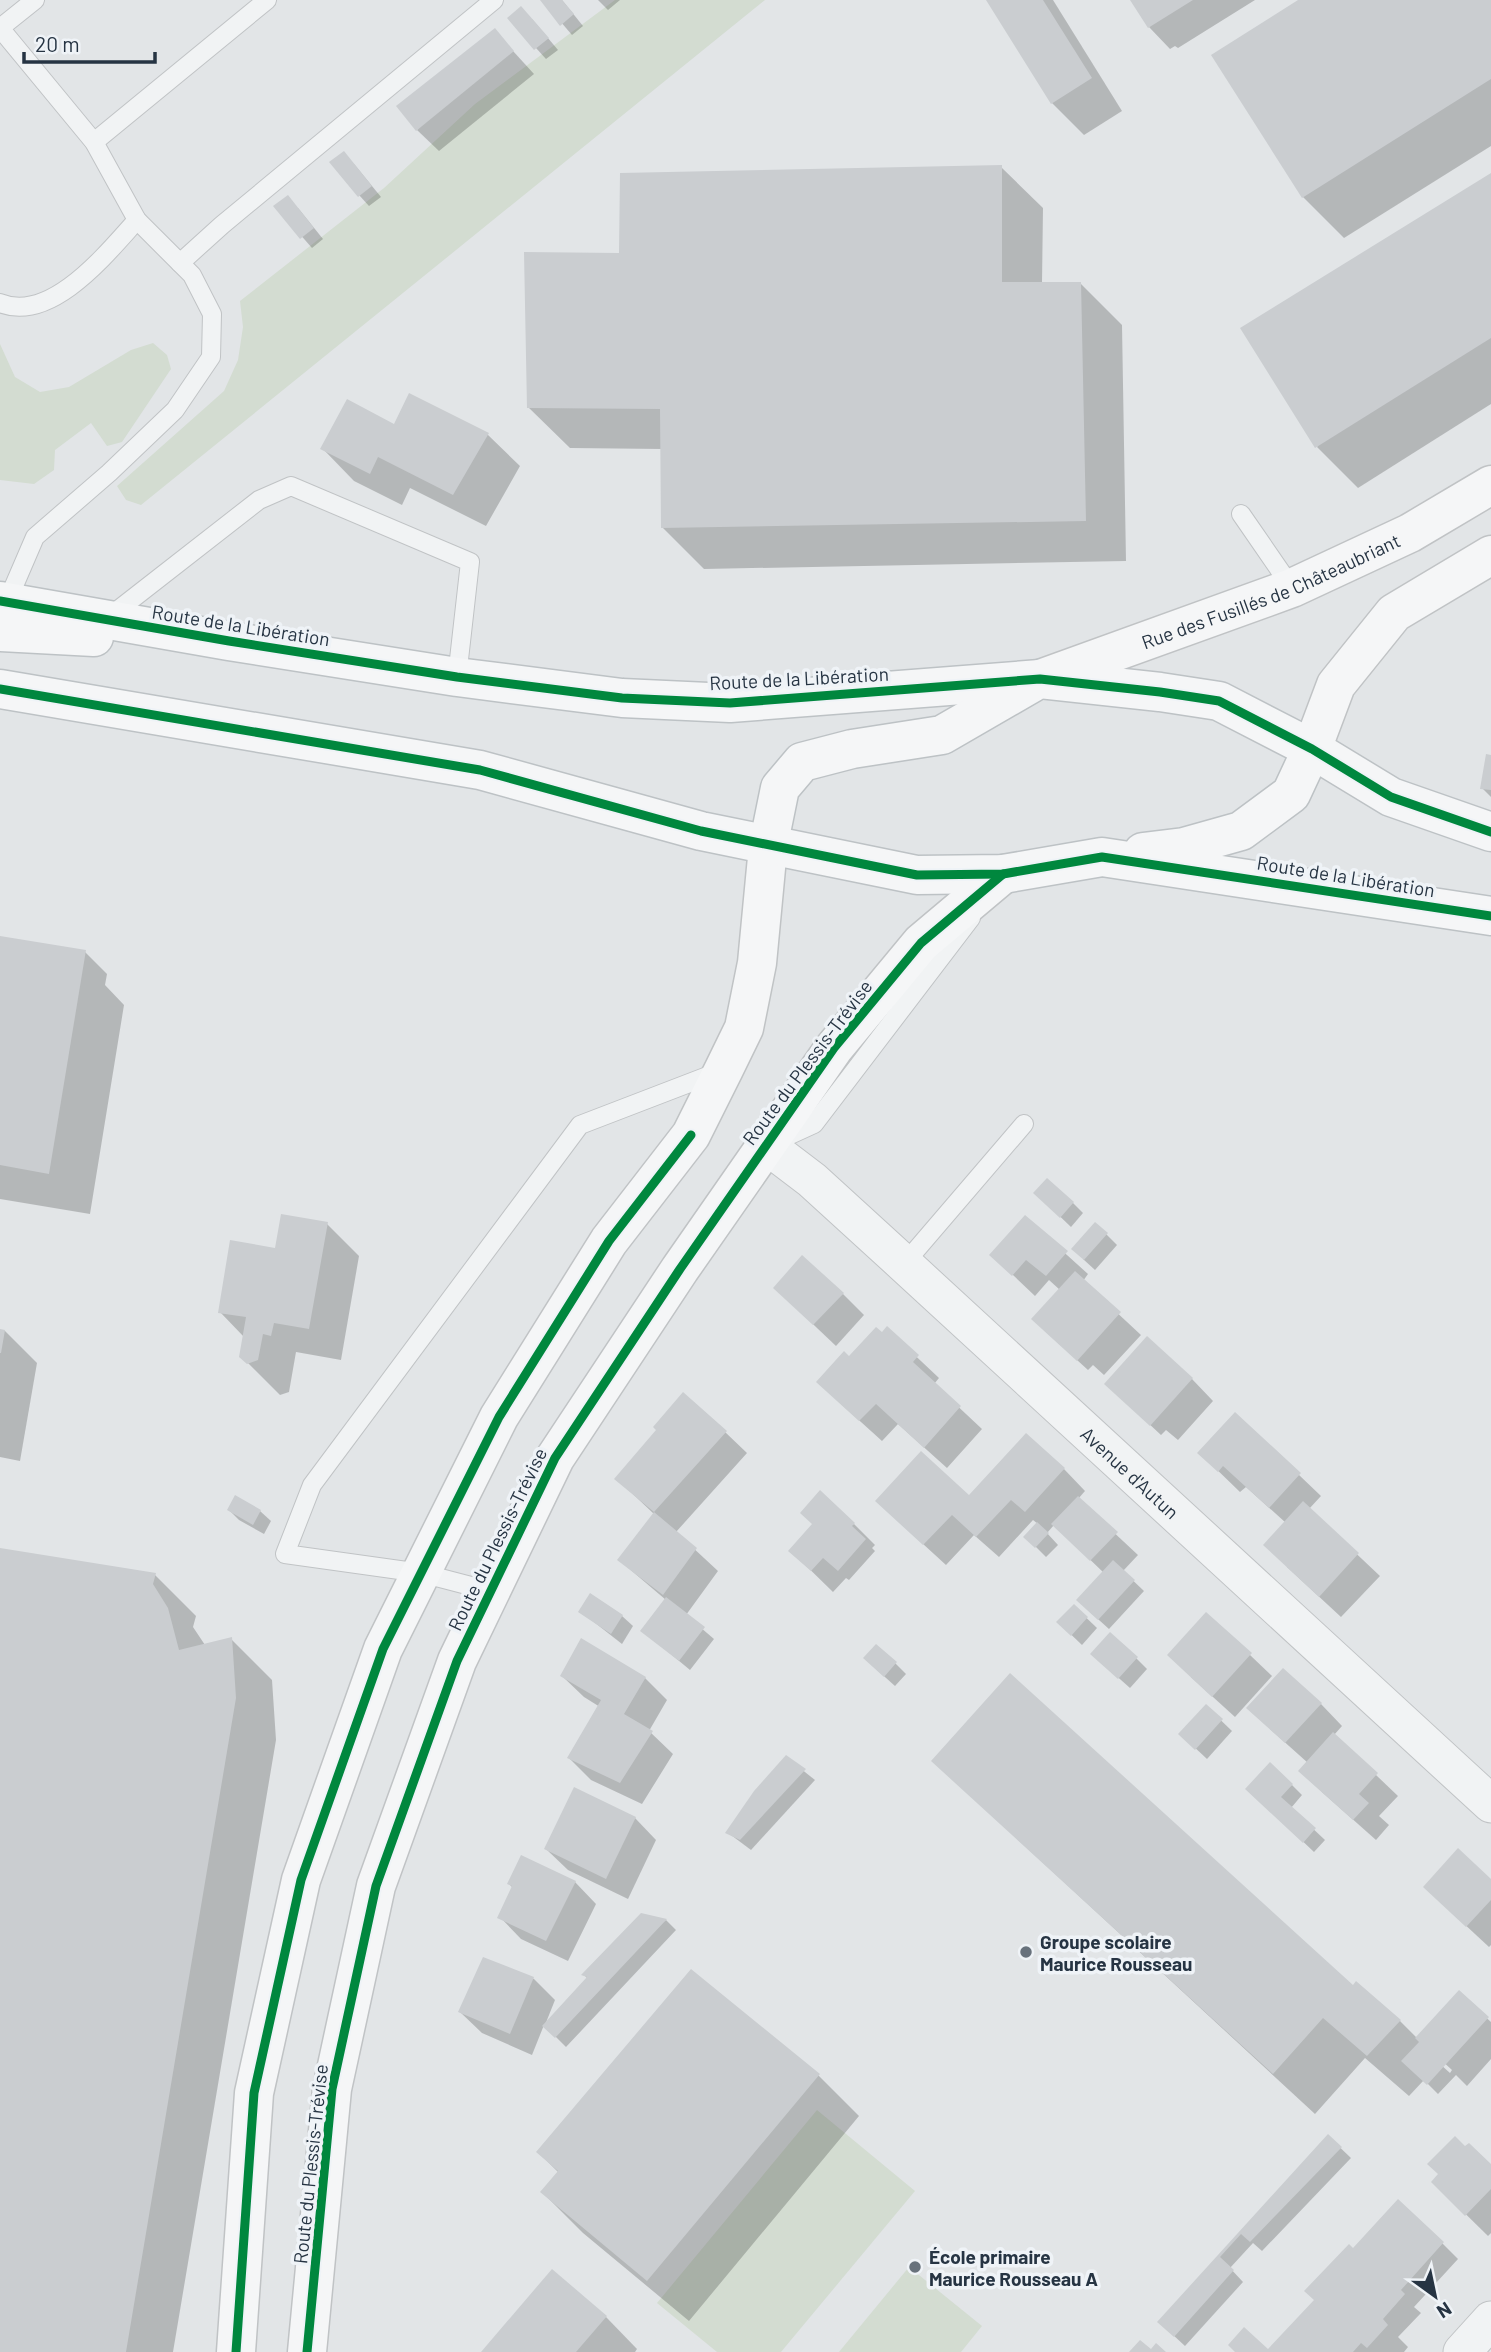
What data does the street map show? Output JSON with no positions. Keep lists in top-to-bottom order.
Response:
{
  "streets": {
    "main road": ["Rue des Fusillés de Châteaubriant", "Route de la Libération", "Route du Plessis-Trévise"],
    "street": ["Avenue d'Autun"]
  },
  "crossings": [
    ["Rue des Fusillés de Châteaubriant", "Route de la Libération"],
    ["Route de la Libération", "Route du Plessis-Trévise"],
    ["Route du Plessis-Trévise", "Avenue d'Autun"]
  ],
  "places": ["Groupe scolaire Maurice Rousseau", "École primaire Maurice Rousseau A"],
  "scale_bar": "20 m",
  "north": "bottom right"
}
